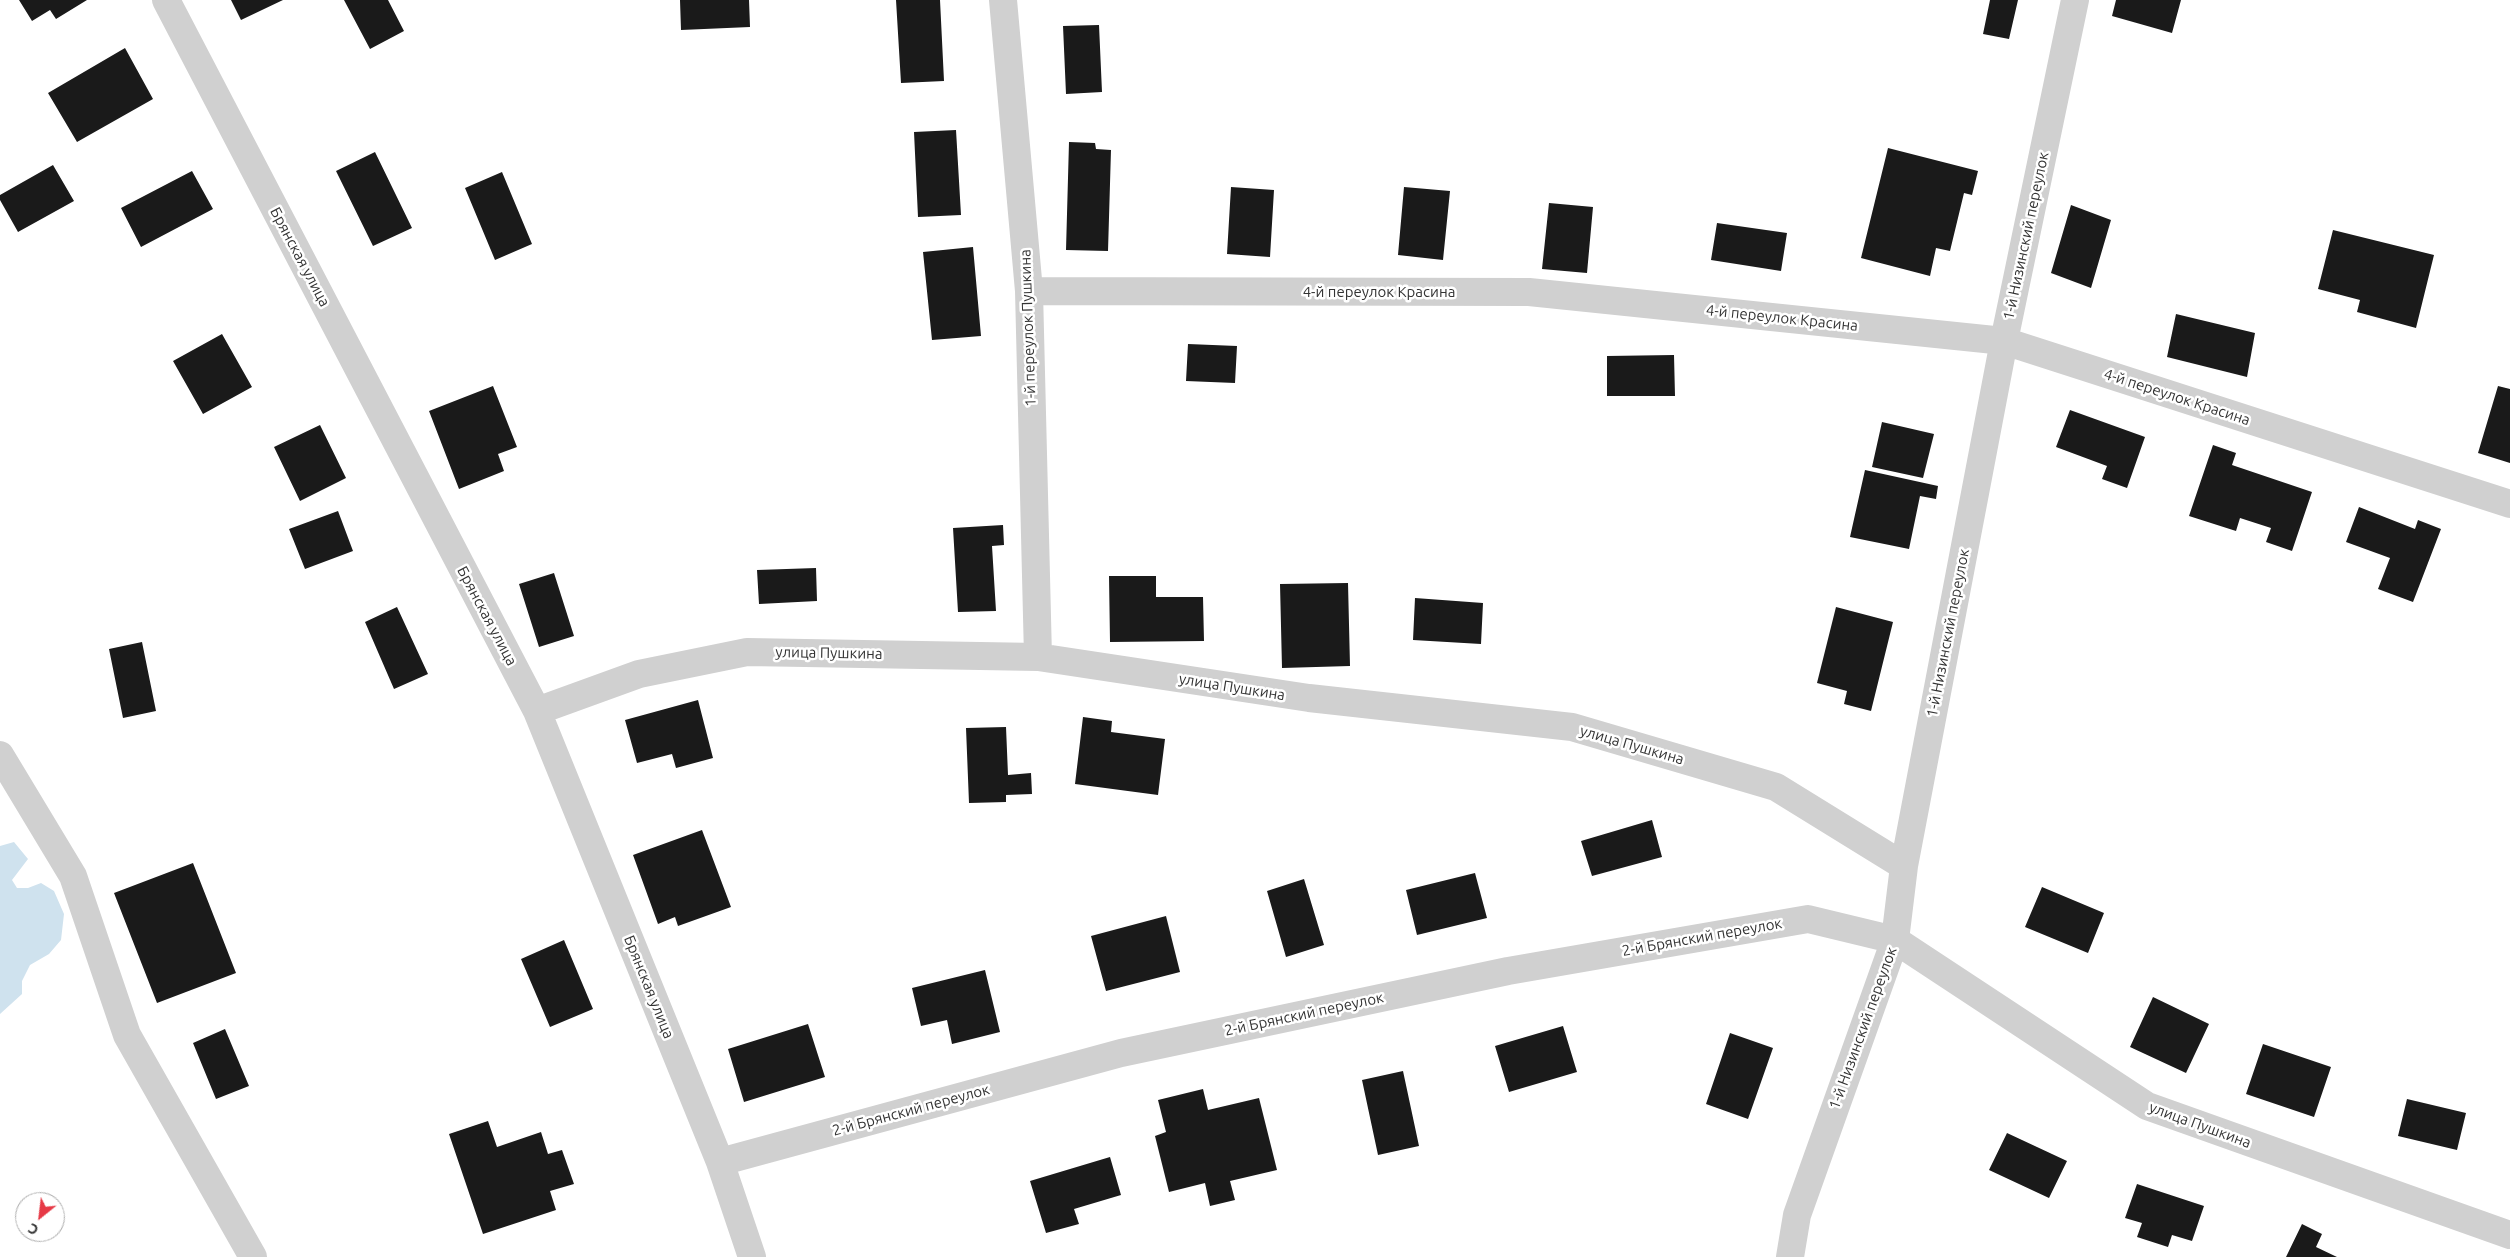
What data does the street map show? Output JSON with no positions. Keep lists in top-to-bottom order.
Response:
{
  "streets": {
    "street": [
      "1-й Низинский переулок",
      "Брянская улица",
      "4-й переулок Красина",
      "1-й переулок Пушкина",
      "улица Пушкина",
      "2-й Брянский переулок"
    ]
  },
  "crossings": [
    ["1-й Низинский переулок", "4-й переулок Красина"],
    ["1-й Низинский переулок", "улица Пушкина"],
    ["1-й Низинский переулок", "2-й Брянский переулок"],
    ["Брянская улица", "улица Пушкина"],
    ["Брянская улица", "2-й Брянский переулок"],
    ["4-й переулок Красина", "1-й переулок Пушкина"],
    ["1-й переулок Пушкина", "улица Пушкина"],
    ["улица Пушкина", "2-й Брянский переулок"]
  ],
  "north": "bottom left"
}
